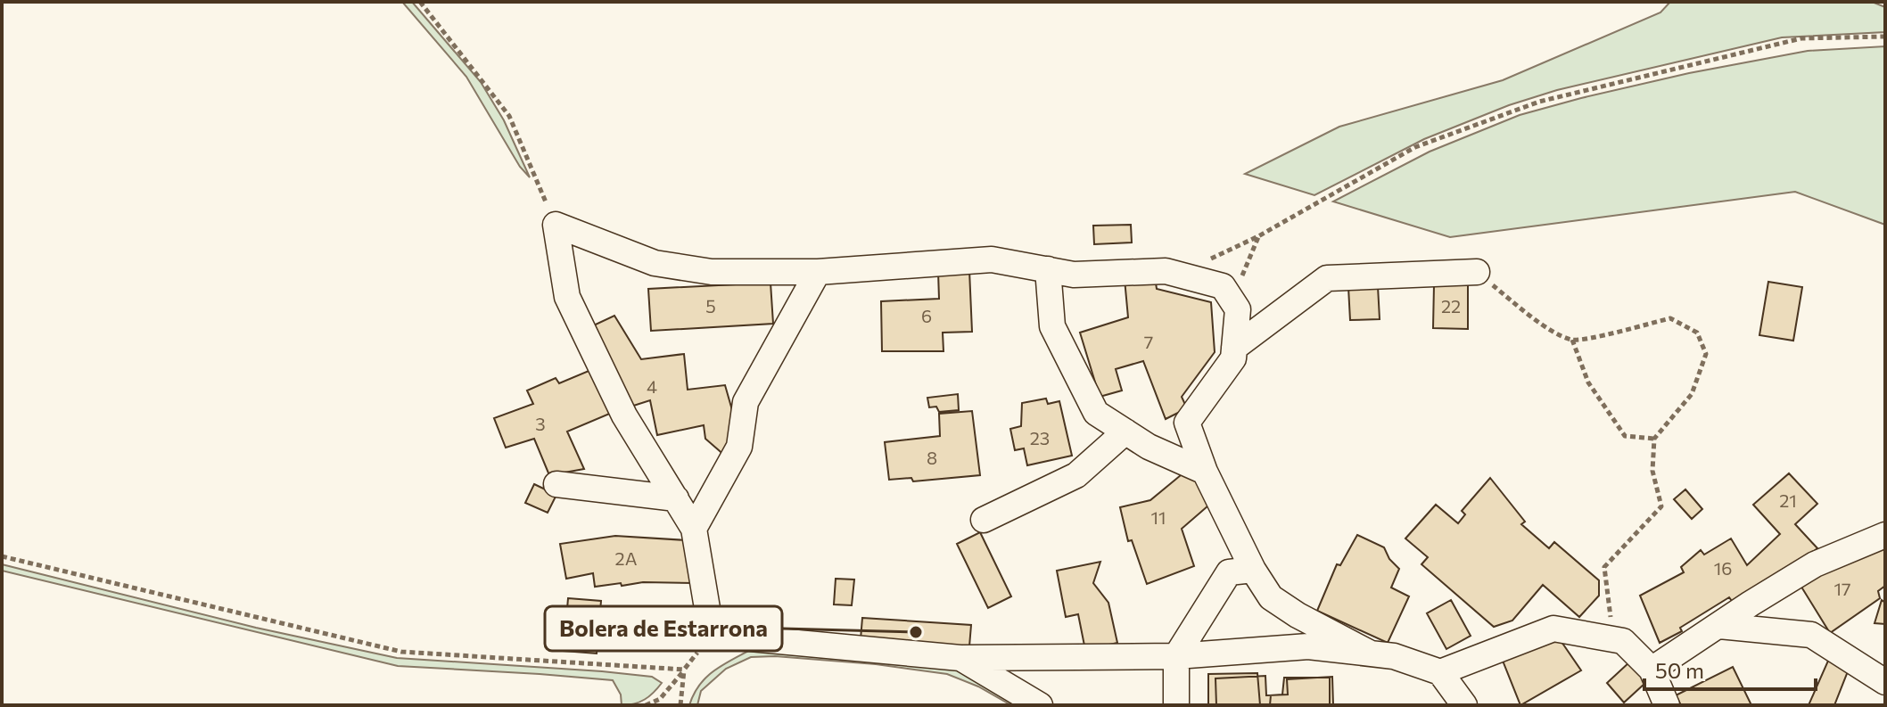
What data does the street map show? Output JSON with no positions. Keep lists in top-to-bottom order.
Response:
{
  "places": ["Bolera de Estarrona"],
  "house_numbers": [
    "5",
    "22",
    "6",
    "7",
    "4",
    "3",
    "23",
    "8",
    "21",
    "11",
    "2A",
    "16",
    "17"
  ],
  "scale_bar": "50 m"
}
